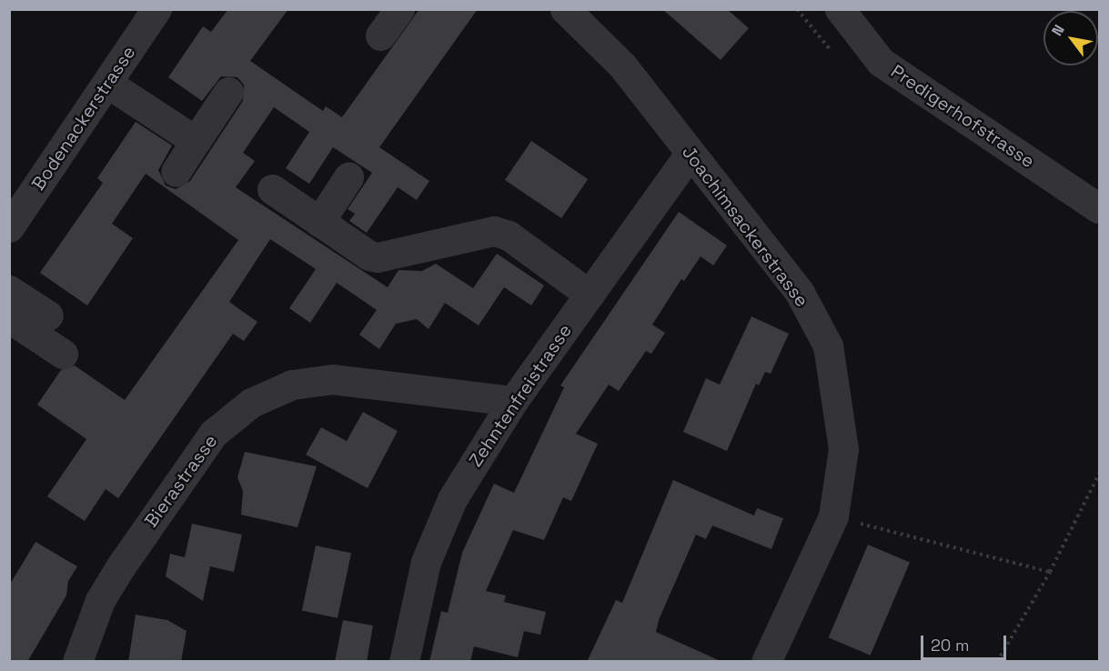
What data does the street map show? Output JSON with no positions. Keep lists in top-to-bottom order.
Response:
{
  "streets": {
    "street": [
      "Predigerhofstrasse",
      "Bodenackerstrasse",
      "Joachimsackerstrasse",
      "Zehntenfreistrasse",
      "Bierastrasse"
    ]
  },
  "crossings": [
    ["Joachimsackerstrasse", "Zehntenfreistrasse"],
    ["Zehntenfreistrasse", "Bierastrasse"]
  ],
  "scale_bar": "20 m",
  "north": "top left"
}
